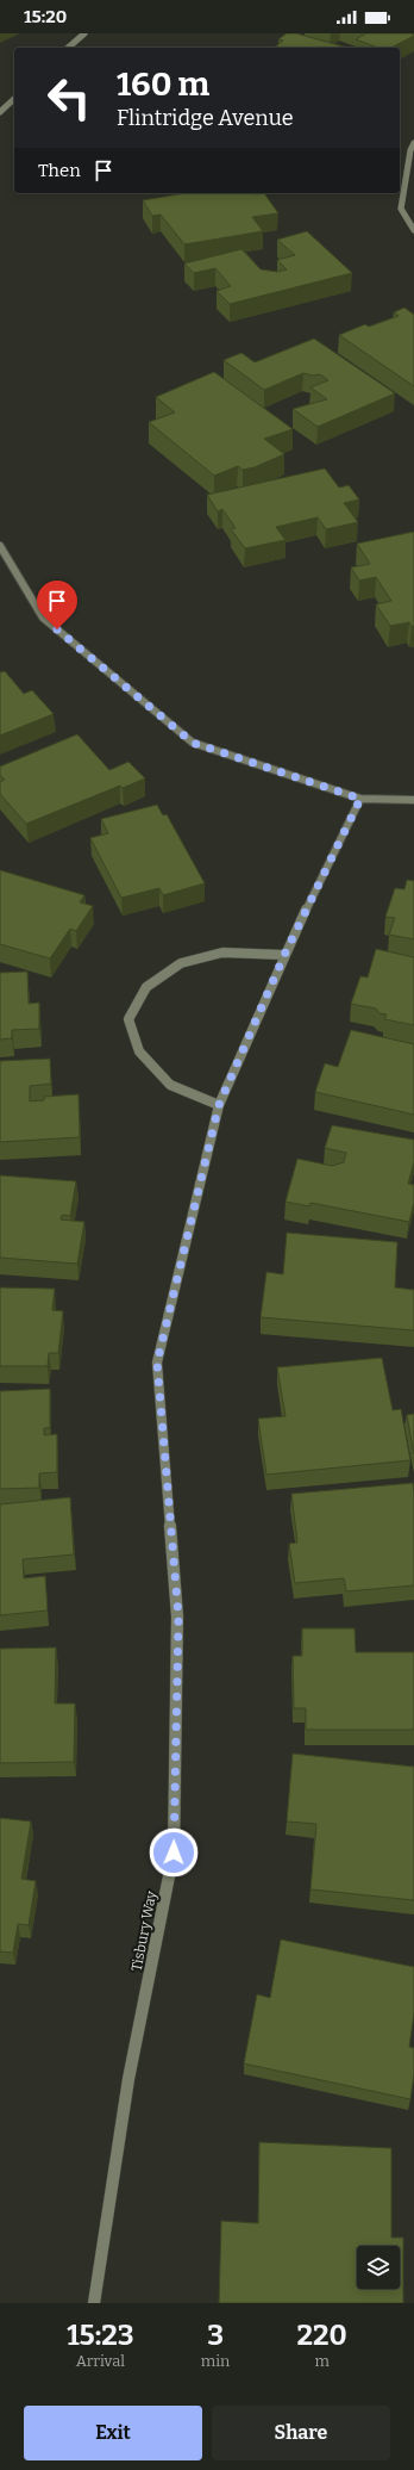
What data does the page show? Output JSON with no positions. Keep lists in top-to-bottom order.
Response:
{
  "streets": {
    "street": ["Tisbury Way"]
  },
  "page": {
    "status": "15:20",
    "turn": ["160 m", "Flintridge Avenue"],
    "then": "Then",
    "eta": [
      "15:23",
      "Arrival",
      "3",
      "min",
      "220",
      "m"
    ],
    "buttons": ["Exit", "Share"]
  }
}
